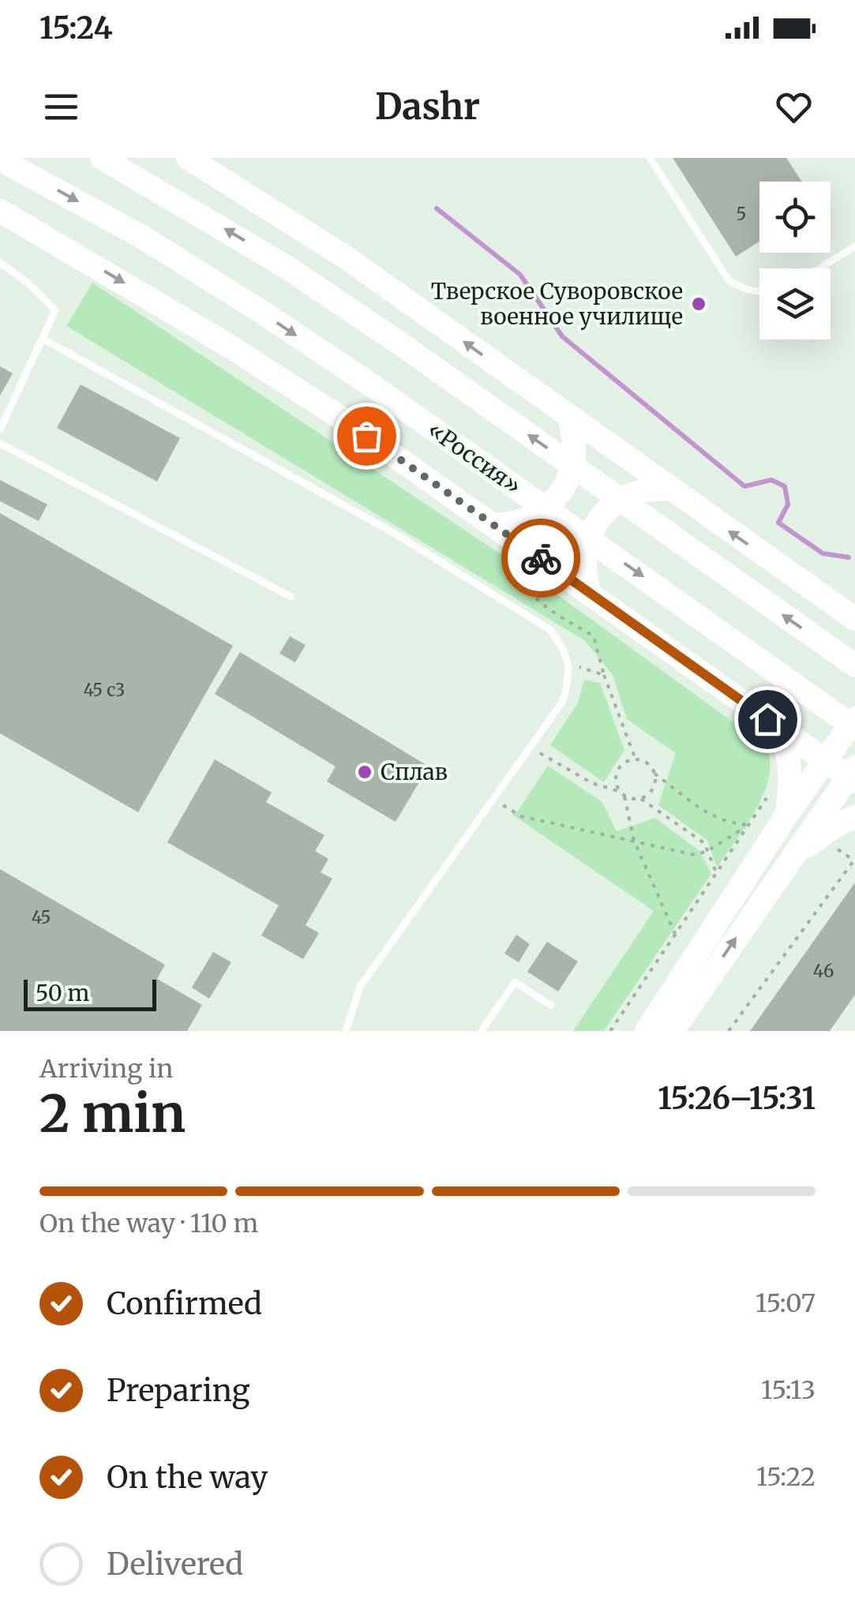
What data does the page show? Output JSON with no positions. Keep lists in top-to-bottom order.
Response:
{
  "streets": {
    "main road": ["«Россия»"]
  },
  "places": ["Тверское Суворовское военное училище", "Сплав"],
  "house_numbers": [
    "5",
    "45 с3",
    "45",
    "46"
  ],
  "scale_bar": "50 m",
  "page": {
    "status": "15:24",
    "header": "Dashr",
    "scale": "50 m",
    "heading": ["2 min", "Arriving in", "15:26–15:31"],
    "bar": "On the way · 110 m",
    "list": [
      ["Confirmed", "15:07"],
      ["Preparing", "15:13"],
      ["On the way", "15:22"],
      "Delivered"
    ]
  }
}
